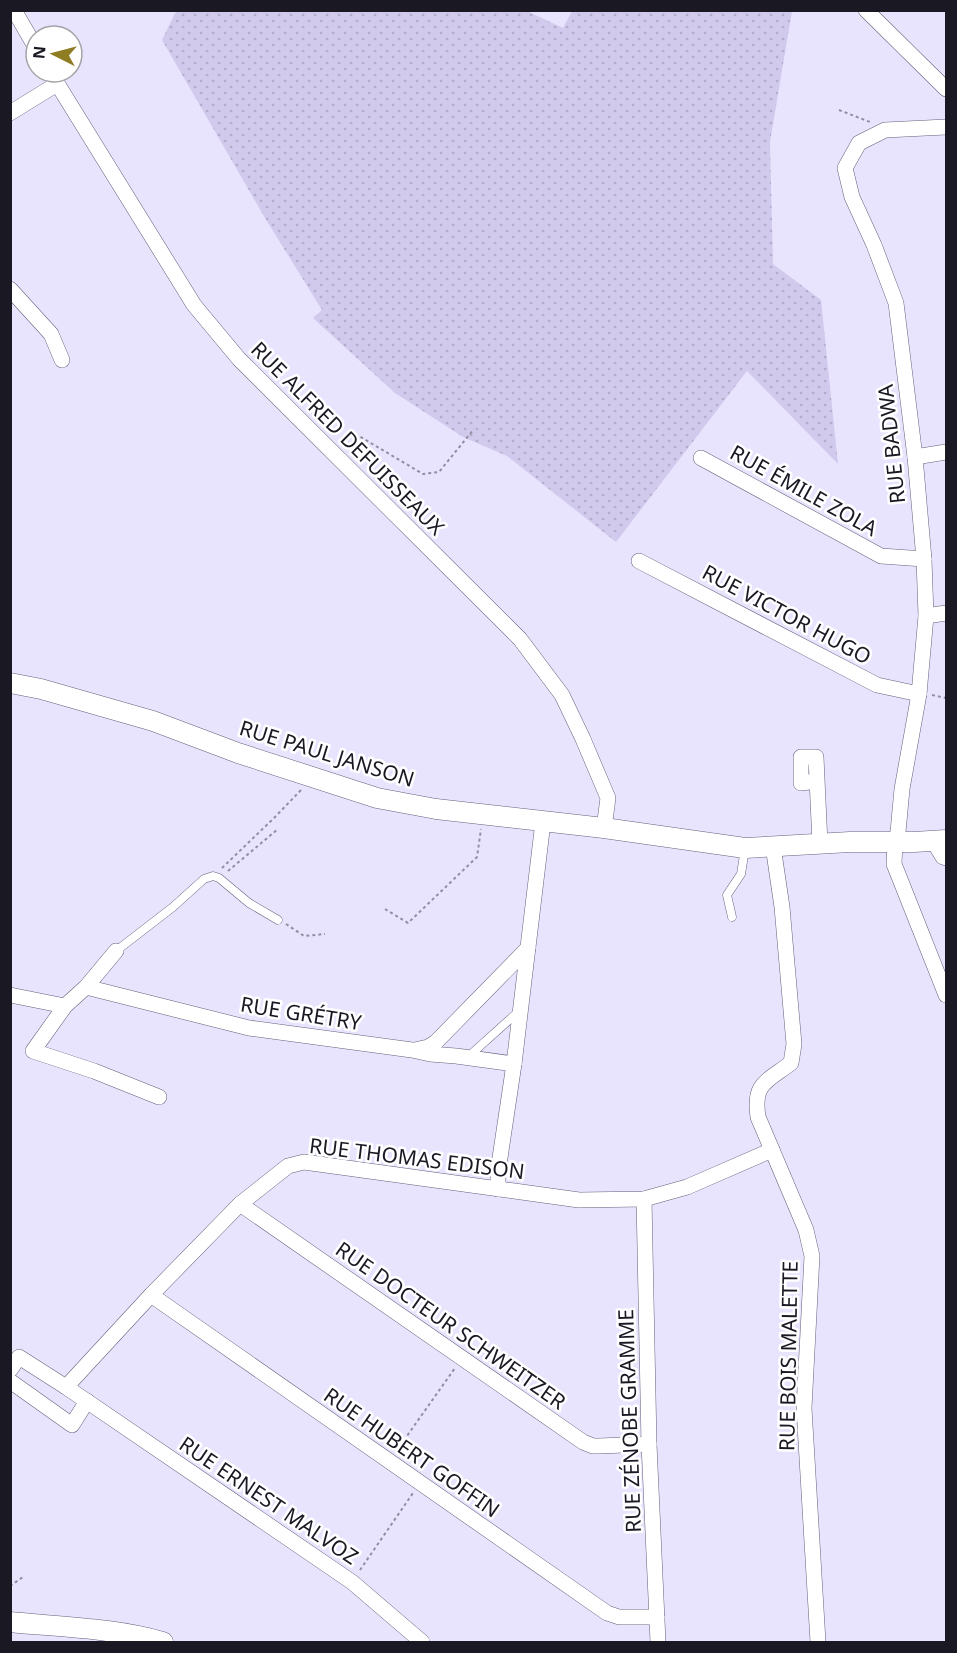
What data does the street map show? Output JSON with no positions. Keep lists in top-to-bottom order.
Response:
{
  "streets": {
    "street": [
      "RUE ALFRED DEFUISSEAUX",
      "RUE BADWA",
      "RUE ÉMILE ZOLA",
      "RUE VICTOR HUGO",
      "RUE PAUL JANSON",
      "RUE GRÉTRY",
      "RUE THOMAS EDISON",
      "RUE DOCTEUR SCHWEITZER",
      "RUE BOIS MALETTE",
      "RUE ZÉNOBE GRAMME",
      "RUE HUBERT GOFFIN",
      "RUE ERNEST MALVOZ"
    ]
  },
  "crossings": [
    ["RUE ALFRED DEFUISSEAUX", "RUE PAUL JANSON"],
    ["RUE BADWA", "RUE ÉMILE ZOLA"],
    ["RUE BADWA", "RUE VICTOR HUGO"],
    ["RUE BADWA", "RUE PAUL JANSON"],
    ["RUE PAUL JANSON", "RUE BOIS MALETTE"],
    ["RUE THOMAS EDISON", "RUE DOCTEUR SCHWEITZER"],
    ["RUE THOMAS EDISON", "RUE BOIS MALETTE"],
    ["RUE THOMAS EDISON", "RUE ZÉNOBE GRAMME"],
    ["RUE THOMAS EDISON", "RUE HUBERT GOFFIN"],
    ["RUE THOMAS EDISON", "RUE ERNEST MALVOZ"],
    ["RUE DOCTEUR SCHWEITZER", "RUE ZÉNOBE GRAMME"],
    ["RUE ZÉNOBE GRAMME", "RUE HUBERT GOFFIN"]
  ],
  "north": "left"
}
